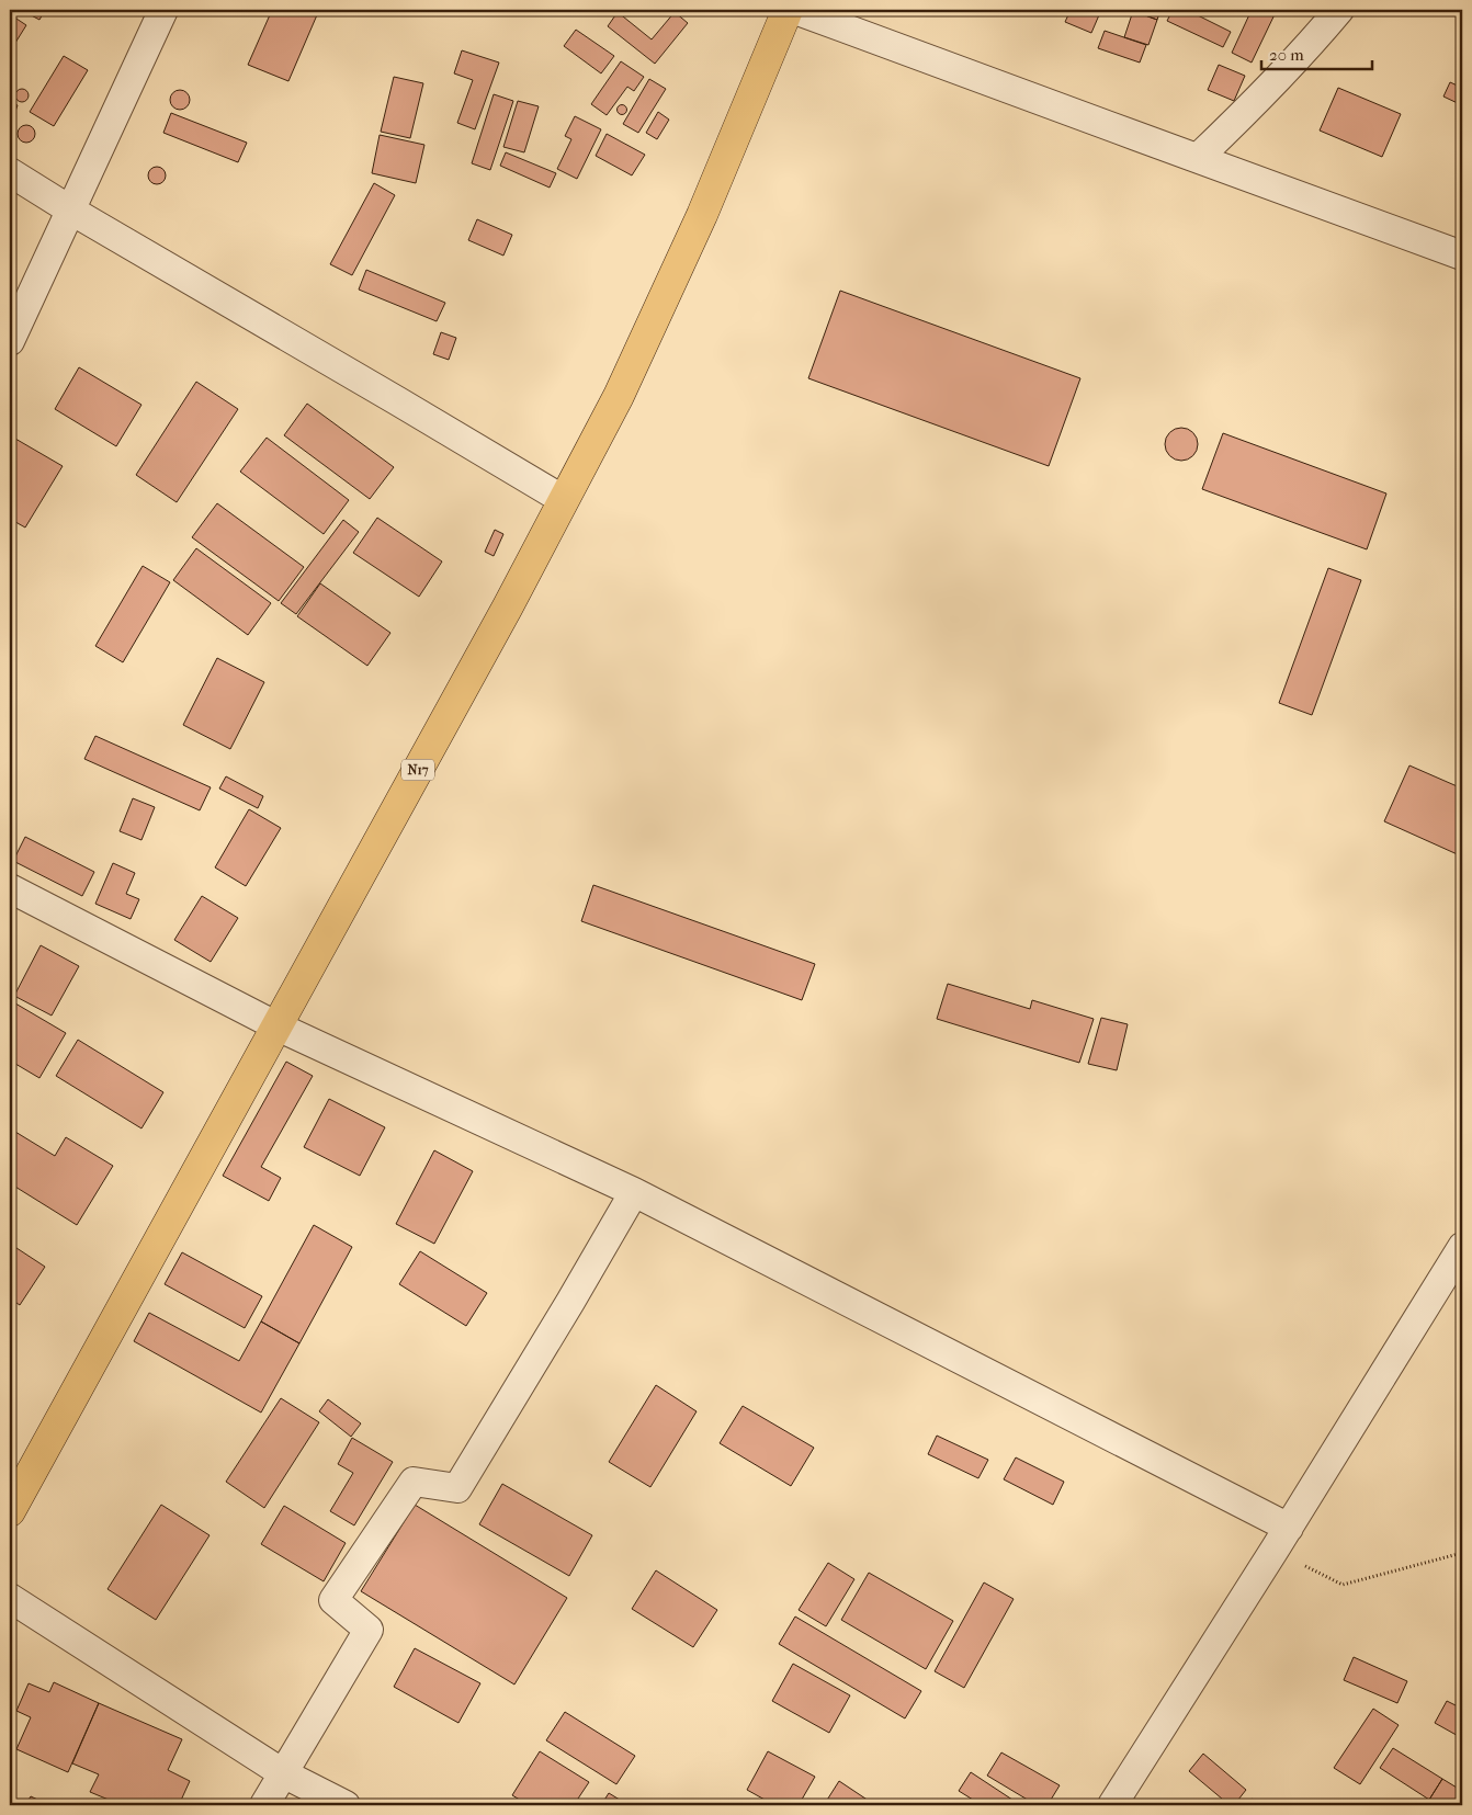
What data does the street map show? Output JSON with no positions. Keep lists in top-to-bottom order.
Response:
{
  "streets": {
    "main road": ["N17"]
  },
  "scale_bar": "20 m"
}
